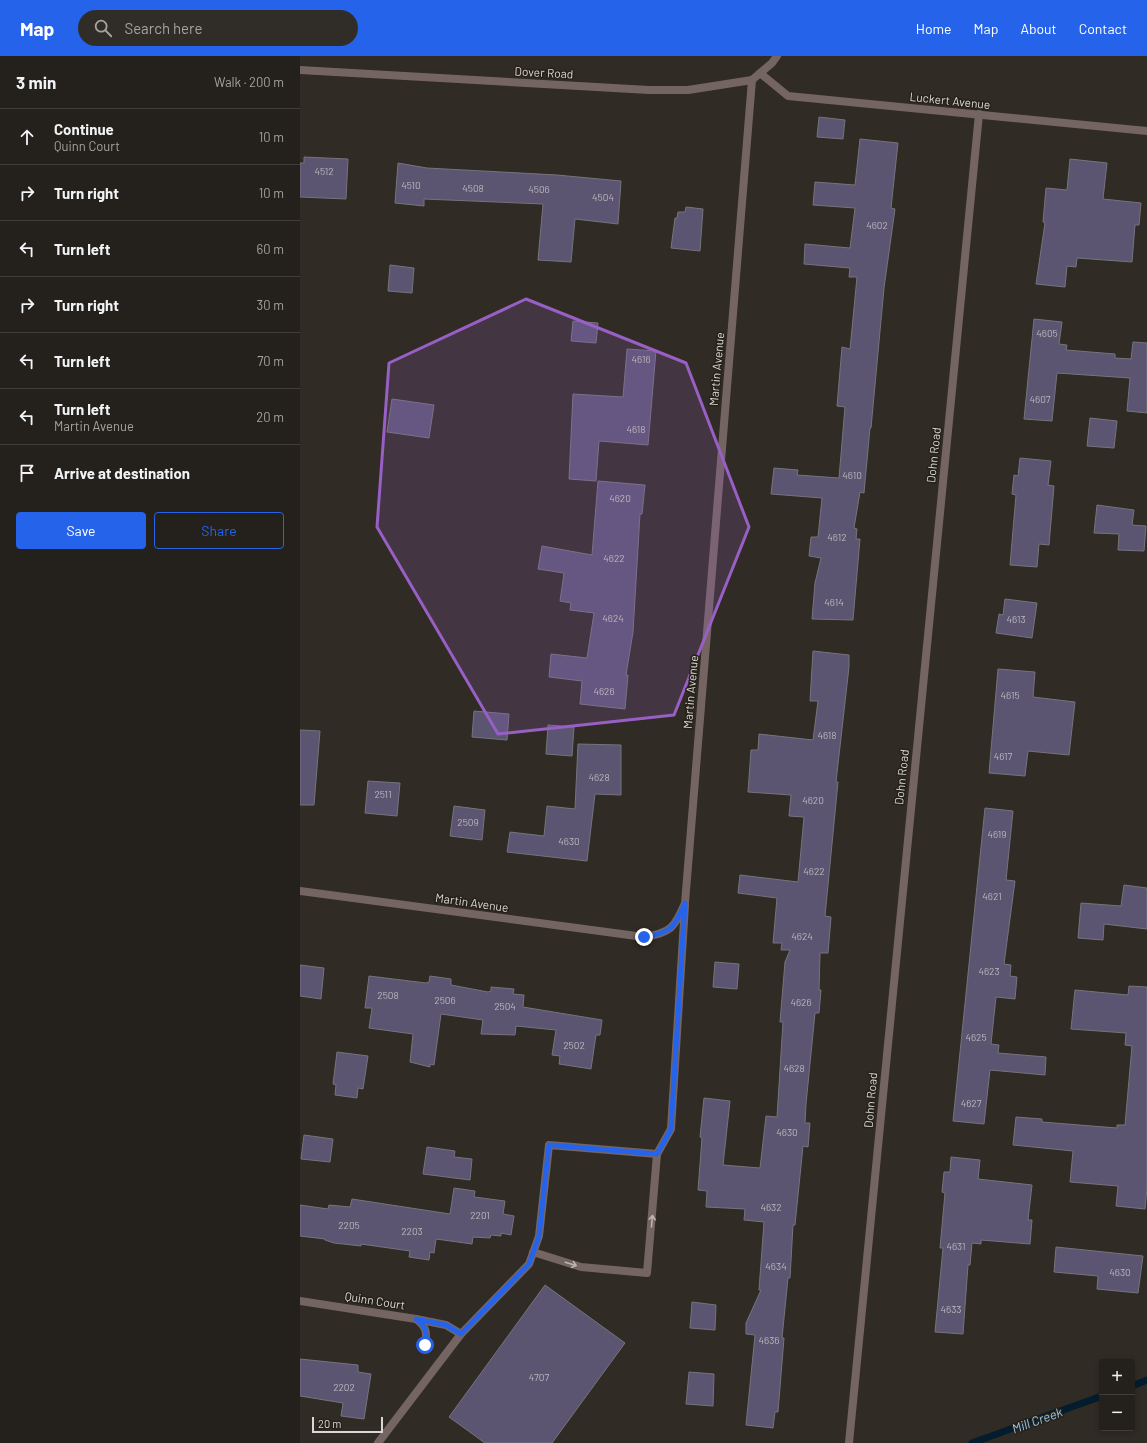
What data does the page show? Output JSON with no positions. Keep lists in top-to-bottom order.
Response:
{
  "streets": {
    "street": [
      "Dover Road",
      "Luckert Avenue",
      "Martin Avenue",
      "Dohn Road",
      "Quinn Court"
    ]
  },
  "crossings": [
    ["Dover Road", "Martin Avenue"],
    ["Luckert Avenue", "Dohn Road"]
  ],
  "water": ["Mill Creek"],
  "house_numbers": [
    "4512",
    "4510",
    "4508",
    "4506",
    "4504",
    "4602",
    "4605",
    "4616",
    "4607",
    "4618",
    "4610",
    "4620",
    "4612",
    "4622",
    "4614",
    "4624",
    "4613",
    "4626",
    "4615",
    "4618",
    "4617",
    "4628",
    "2511",
    "4620",
    "2509",
    "4619",
    "4630",
    "4622",
    "4621",
    "4624",
    "4623",
    "2508",
    "2506",
    "4626",
    "2504",
    "4625",
    "2502",
    "4628",
    "4627",
    "4630",
    "4632",
    "2201",
    "2205",
    "2203",
    "4631",
    "4634",
    "4630",
    "4633",
    "4636",
    "4707",
    "2202"
  ],
  "scale_bar": "20 m",
  "page": {
    "header": "Map",
    "search": "Search here",
    "nav": [
      "Home",
      "Map",
      "About",
      "Contact"
    ],
    "heading": ["3 min", "Walk · 200 m"],
    "list": [
      ["Continue", "Quinn Court", "10 m"],
      ["Turn right", "10 m"],
      ["Turn left", "60 m"],
      ["Turn right", "30 m"],
      ["Turn left", "70 m"],
      ["Turn left", "Martin Avenue", "20 m"],
      "Arrive at destination"
    ],
    "buttons": ["Save", "Share"],
    "map_buttons": ["+", "−"],
    "scale": "20 m"
  }
}
